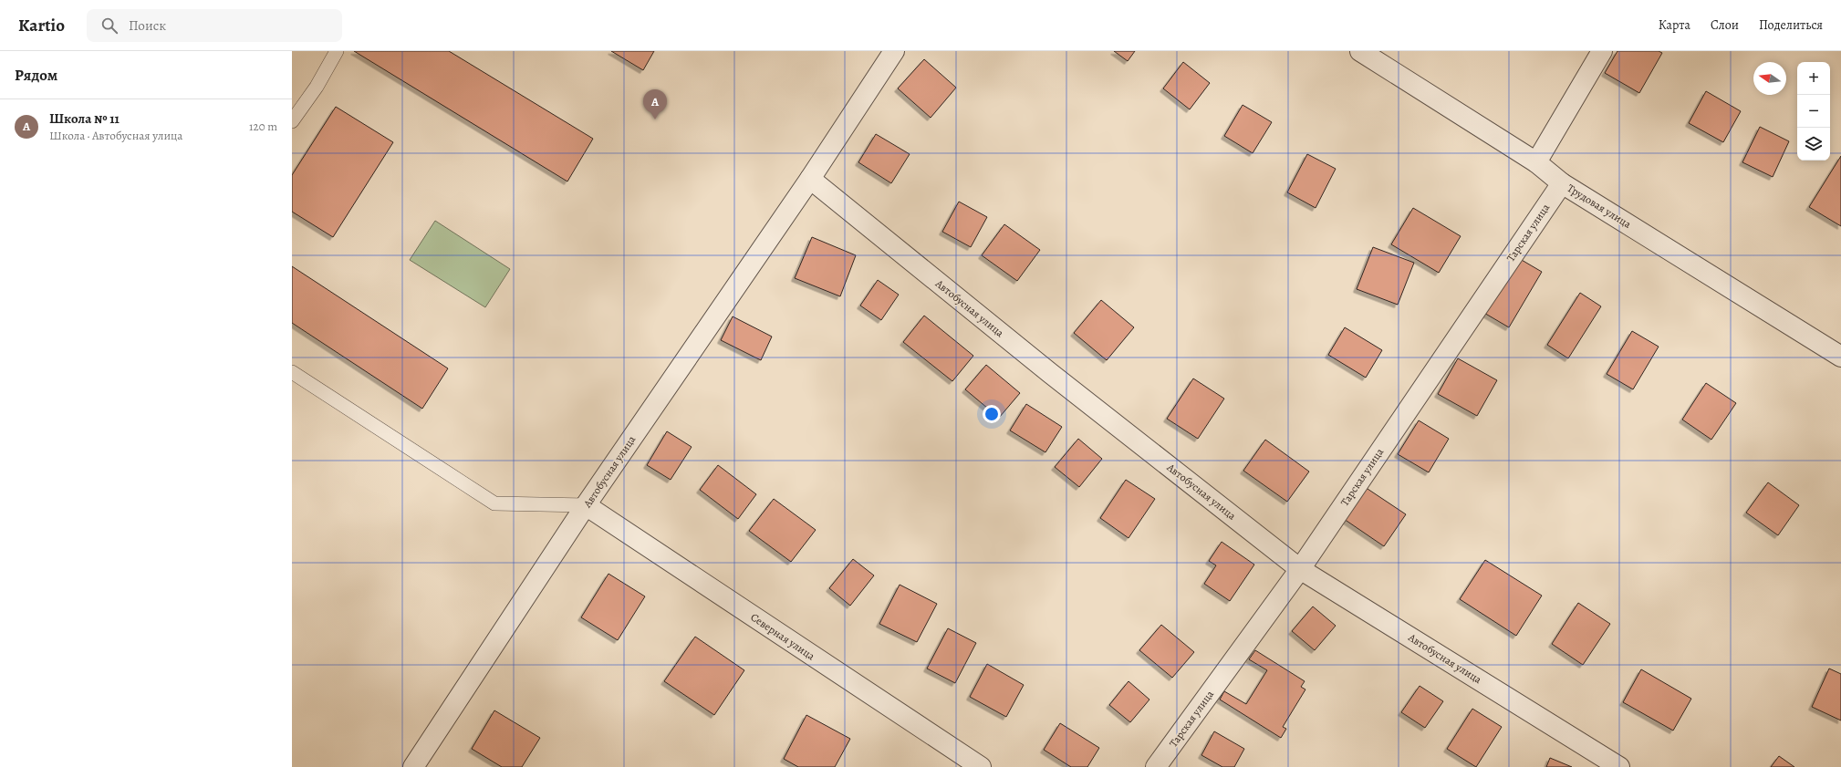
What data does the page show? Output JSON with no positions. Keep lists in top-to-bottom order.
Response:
{
  "streets": {
    "street": [
      "Трудовая улица",
      "Тарская улица",
      "Автобусная улица",
      "Северная улица"
    ]
  },
  "crossings": [
    ["Трудовая улица", "Тарская улица"],
    ["Тарская улица", "Автобусная улица"],
    ["Автобусная улица", "Северная улица"]
  ],
  "north": "left",
  "page": {
    "header": "Kartio",
    "search": "Поиск",
    "nav": ["Карта", "Слои", "Поделиться"],
    "heading": "Рядом",
    "map_buttons": ["+", "−"],
    "pins": "A",
    "list": [
      {
        "mark": "A",
        "name": "Школа № 11",
        "note": "Школа · Автобусная улица",
        "value": "120 m"
      }
    ]
  }
}
